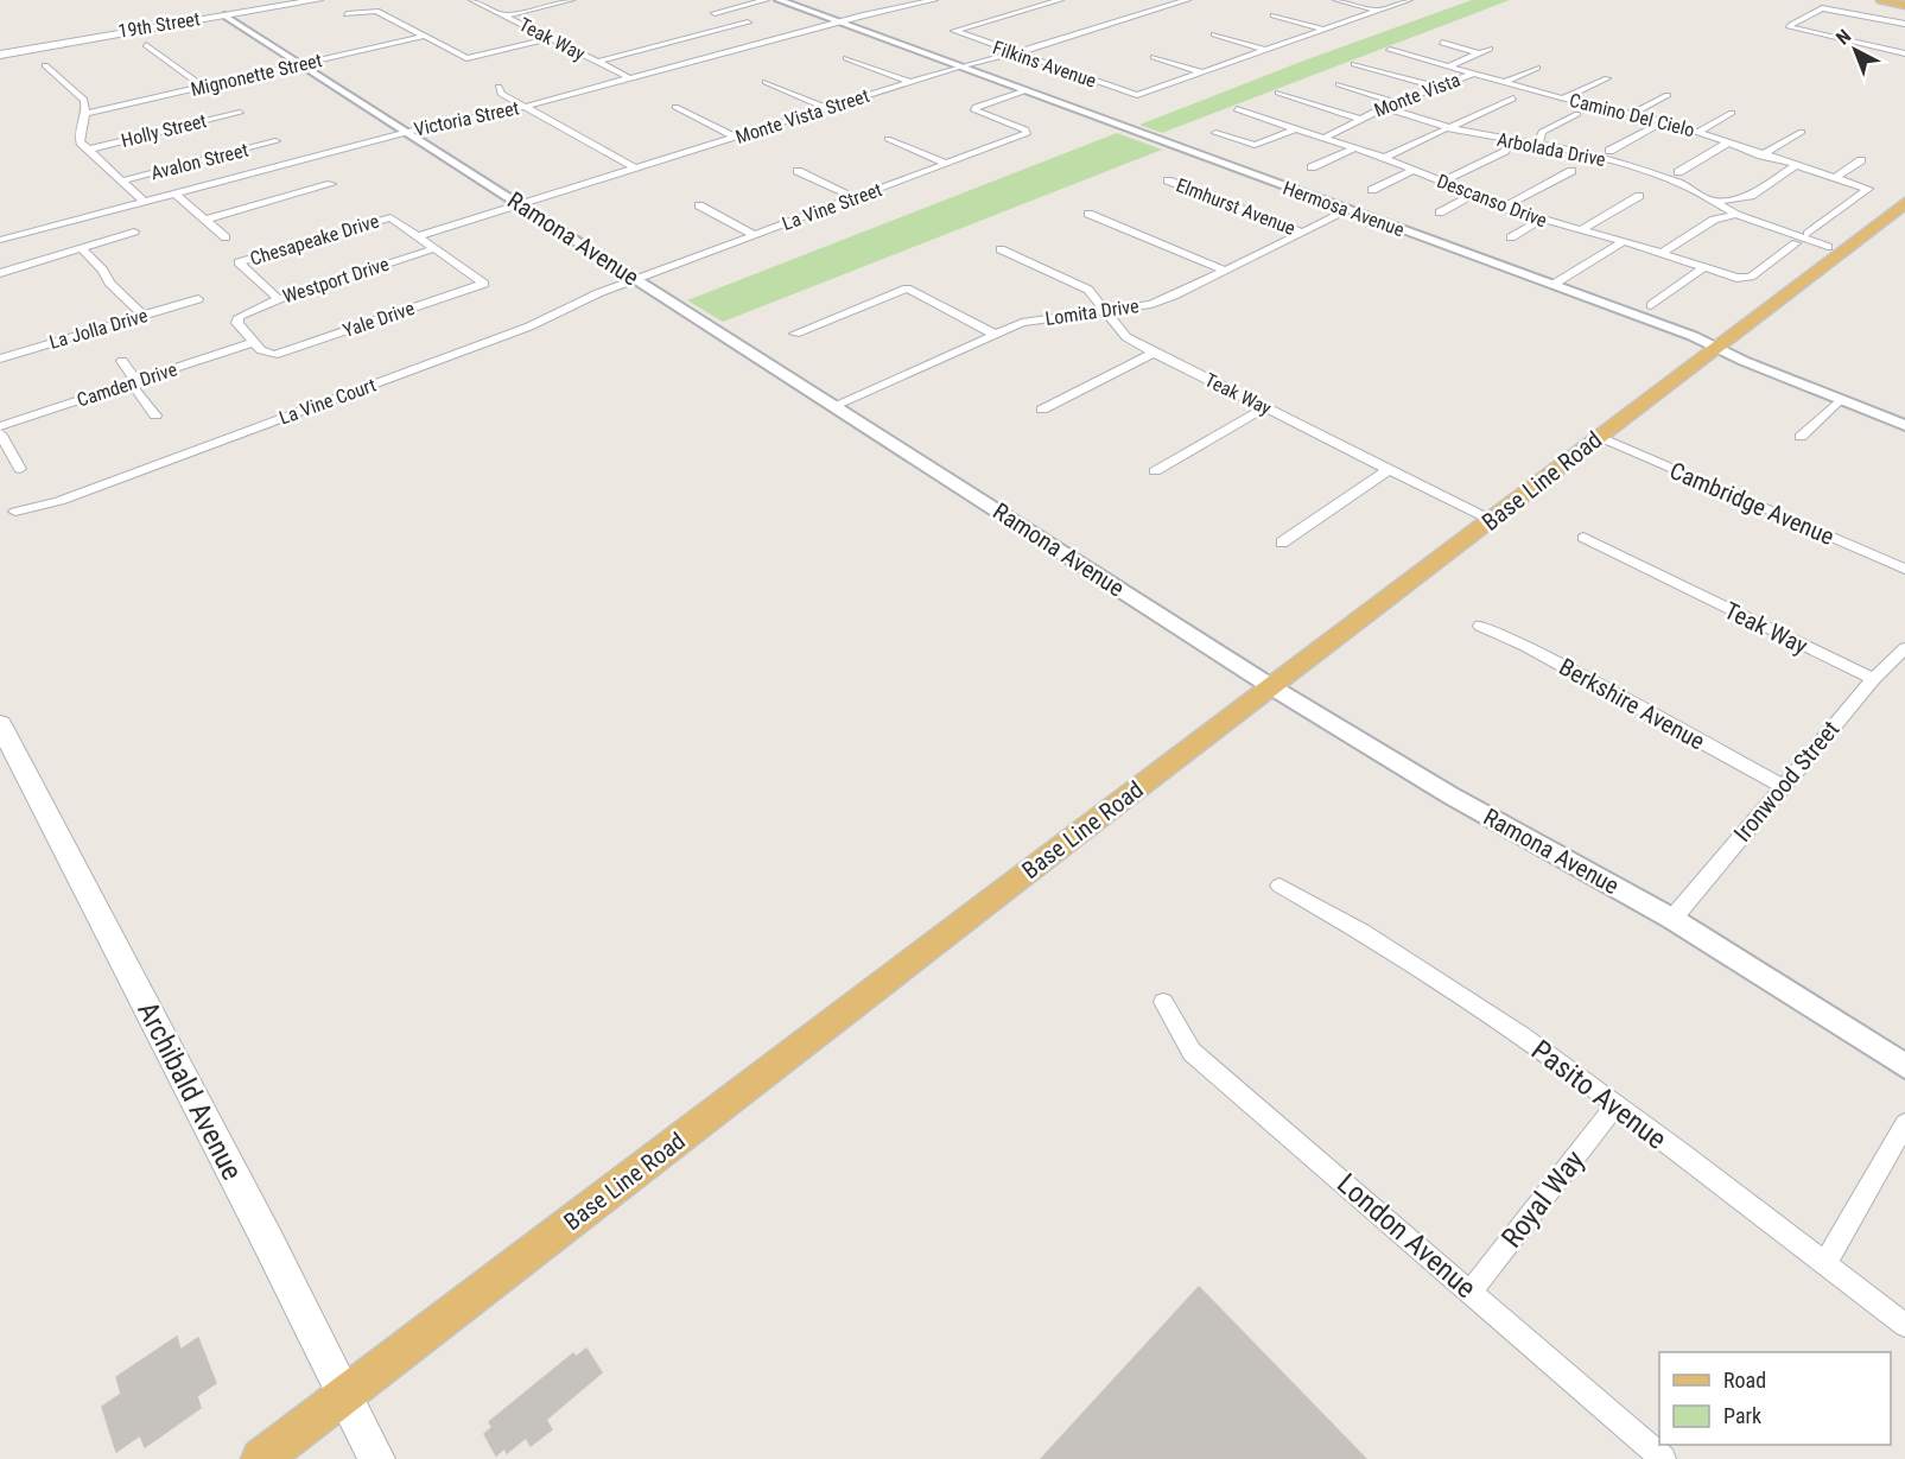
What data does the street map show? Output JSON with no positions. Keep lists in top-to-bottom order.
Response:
{
  "streets": {
    "main road": ["19th Street", "Base Line Road", "Archibald Avenue"],
    "street": [
      "Teak Way",
      "Filkins Avenue",
      "Mignonette Street",
      "Monte Vista",
      "Camino Del Cielo",
      "Monte Vista Street",
      "Victoria Street",
      "Holly Street",
      "Arbolada Drive",
      "Avalon Street",
      "Descanso Drive",
      "La Vine Street",
      "Elmhurst Avenue",
      "Hermosa Avenue",
      "Ramona Avenue",
      "Chesapeake Drive",
      "Westport Drive",
      "Lomita Drive",
      "Yale Drive",
      "La Jolla Drive",
      "Camden Drive",
      "La Vine Court",
      "Cambridge Avenue",
      "Berkshire Avenue",
      "Ironwood Street",
      "Pasito Avenue",
      "Royal Way",
      "London Avenue"
    ]
  },
  "crossings": [
    ["19th Street", "Ramona Avenue"],
    ["Teak Way", "Victoria Street"],
    ["Teak Way", "Lomita Drive"],
    ["Teak Way", "Base Line Road"],
    ["Teak Way", "Ironwood Street"],
    ["Filkins Avenue", "Monte Vista Street"],
    ["Mignonette Street", "Ramona Avenue"],
    ["Monte Vista", "Camino Del Cielo"],
    ["Monte Vista", "Arbolada Drive"],
    ["Monte Vista", "Descanso Drive"],
    ["Monte Vista Street", "Hermosa Avenue"],
    ["Monte Vista Street", "Ramona Avenue"],
    ["Monte Vista Street", "Chesapeake Drive"],
    ["Victoria Street", "Hermosa Avenue"],
    ["Victoria Street", "Ramona Avenue"],
    ["Arbolada Drive", "Base Line Road"],
    ["La Vine Street", "Hermosa Avenue"],
    ["La Vine Street", "Ramona Avenue"],
    ["La Vine Street", "La Vine Court"],
    ["Elmhurst Avenue", "Lomita Drive"],
    ["Hermosa Avenue", "Lomita Drive"],
    ["Hermosa Avenue", "Base Line Road"],
    ["Ramona Avenue", "Lomita Drive"],
    ["Ramona Avenue", "La Vine Court"],
    ["Ramona Avenue", "Base Line Road"],
    ["Ramona Avenue", "Ironwood Street"],
    ["Chesapeake Drive", "Westport Drive"],
    ["Westport Drive", "Yale Drive"],
    ["Westport Drive", "Camden Drive"],
    ["Yale Drive", "Camden Drive"],
    ["Base Line Road", "Cambridge Avenue"],
    ["Base Line Road", "Archibald Avenue"],
    ["Berkshire Avenue", "Ironwood Street"],
    ["Pasito Avenue", "Royal Way"],
    ["Royal Way", "London Avenue"]
  ],
  "legend": ["Road", "Park"],
  "north": "top left"
}
